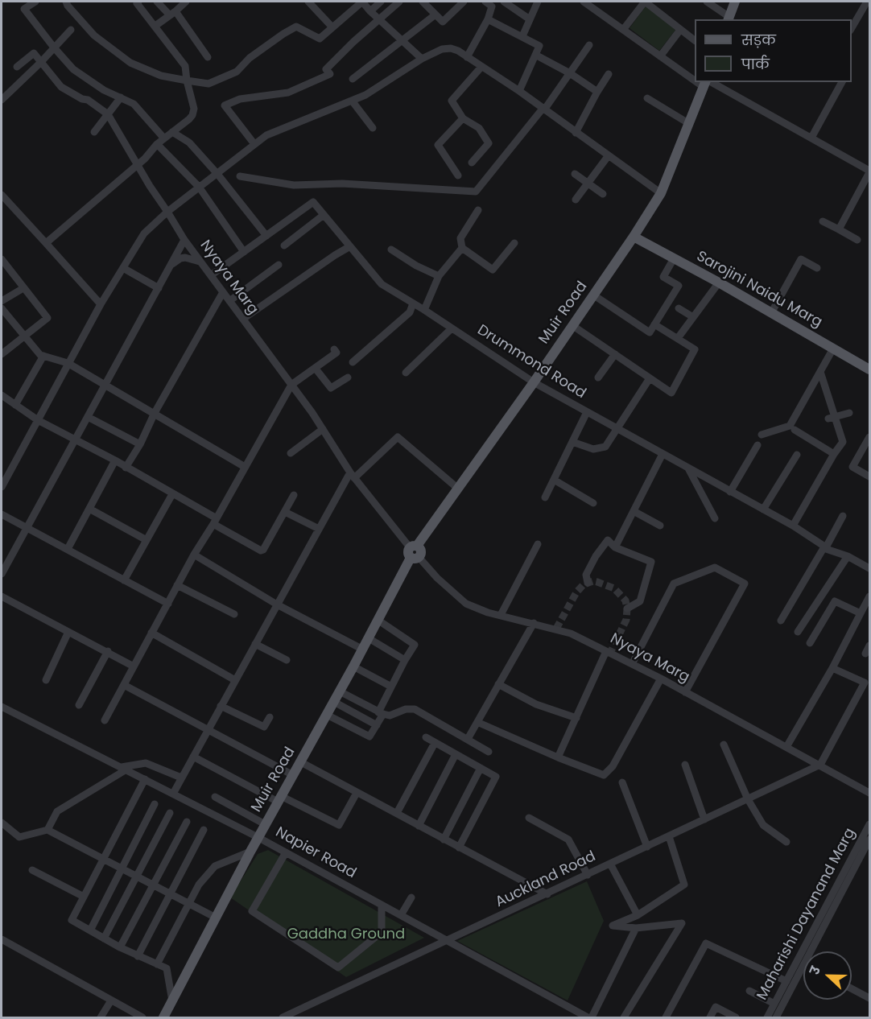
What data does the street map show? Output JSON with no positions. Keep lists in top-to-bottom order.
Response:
{
  "streets": {
    "main road": ["Sarojini Naidu Marg", "Muir Road"],
    "street": [
      "Nyaya Marg",
      "Drummond Road",
      "Napier Road",
      "Auckland Road",
      "Maharishi Dayanand Marg"
    ]
  },
  "crossings": [
    ["Nyaya Marg", "Muir Road"],
    ["Nyaya Marg", "Drummond Road"],
    ["Nyaya Marg", "Auckland Road"],
    ["Sarojini Naidu Marg", "Muir Road"],
    ["Muir Road", "Drummond Road"],
    ["Muir Road", "Napier Road"],
    ["Napier Road", "Auckland Road"]
  ],
  "parks": ["Gaddha Ground"],
  "legend": ["सड़क", "पार्क"],
  "north": "left"
}
